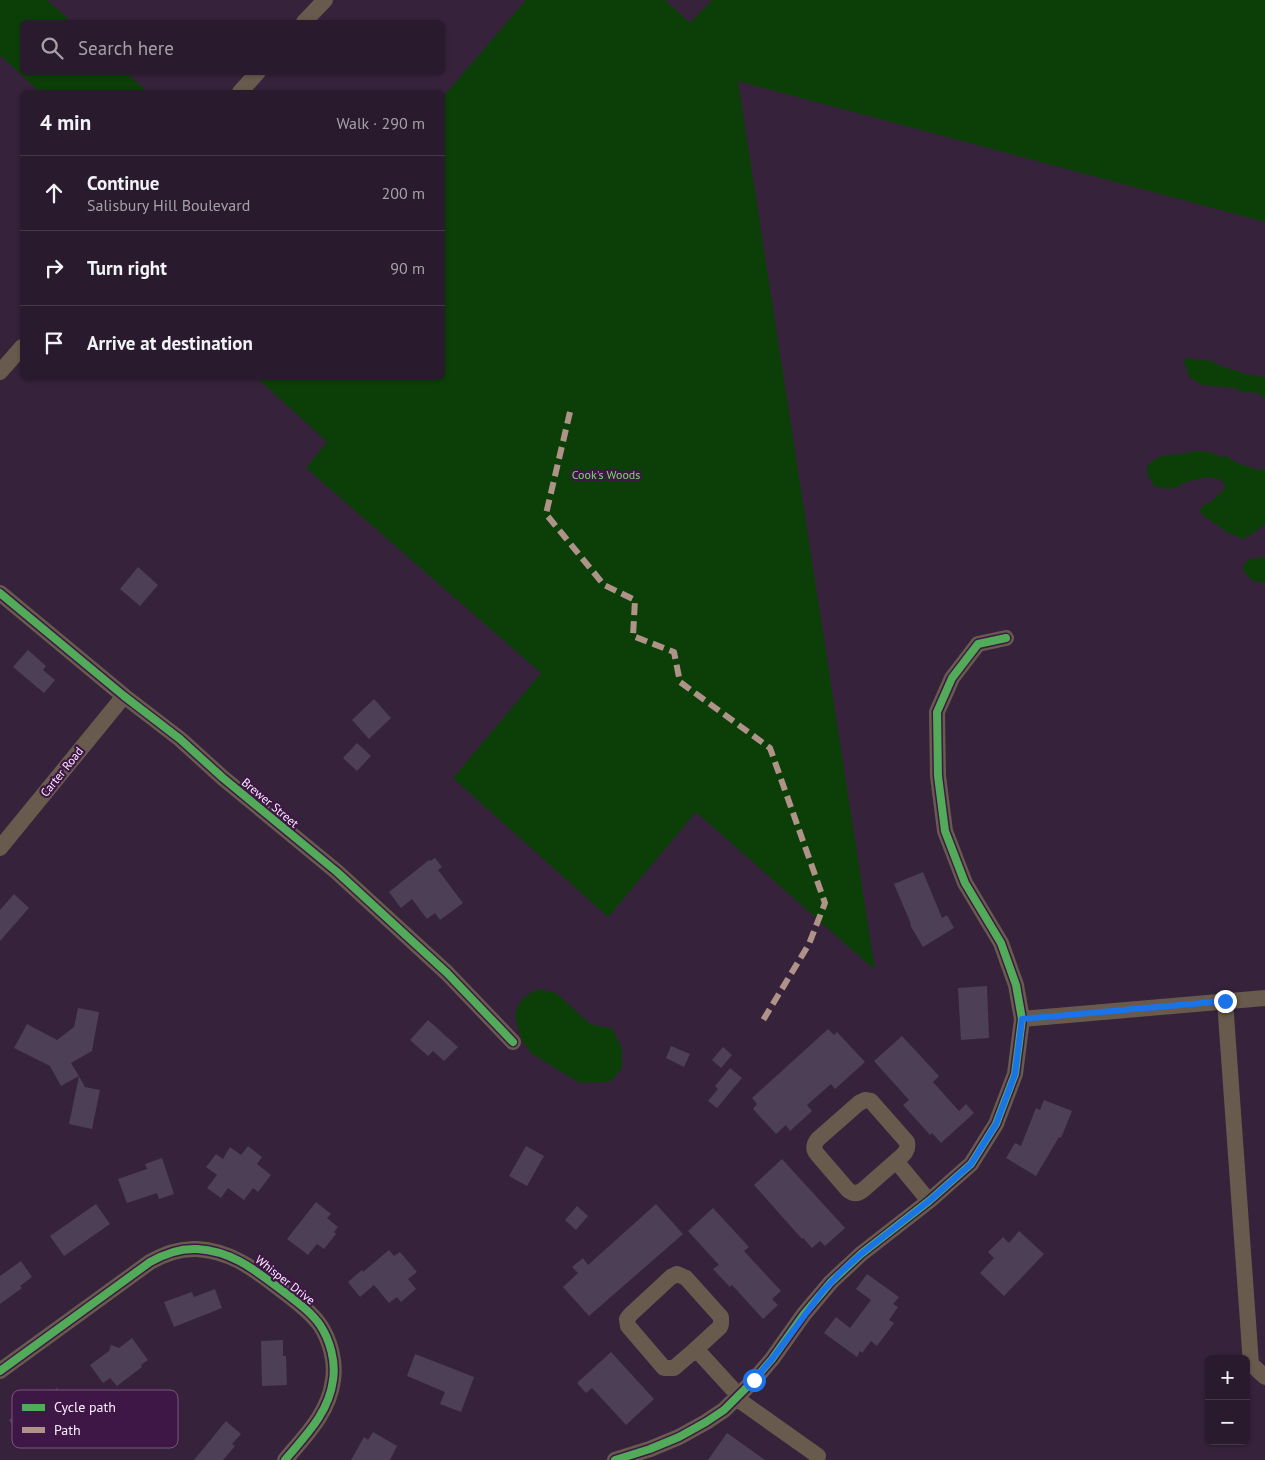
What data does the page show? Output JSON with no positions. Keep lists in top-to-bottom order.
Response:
{
  "streets": {
    "street": ["Carter Road", "Brewer Street", "Whisper Drive"]
  },
  "crossings": [
    ["Carter Road", "Brewer Street"]
  ],
  "parks": ["Cook's Woods"],
  "legend": ["Cycle path", "Path"],
  "page": {
    "search": "Search here",
    "heading": ["4 min", "Walk · 290 m"],
    "list": [
      ["Continue", "Salisbury Hill Boulevard", "200 m"],
      ["Turn right", "90 m"],
      "Arrive at destination"
    ],
    "map_buttons": ["+", "−"]
  }
}
